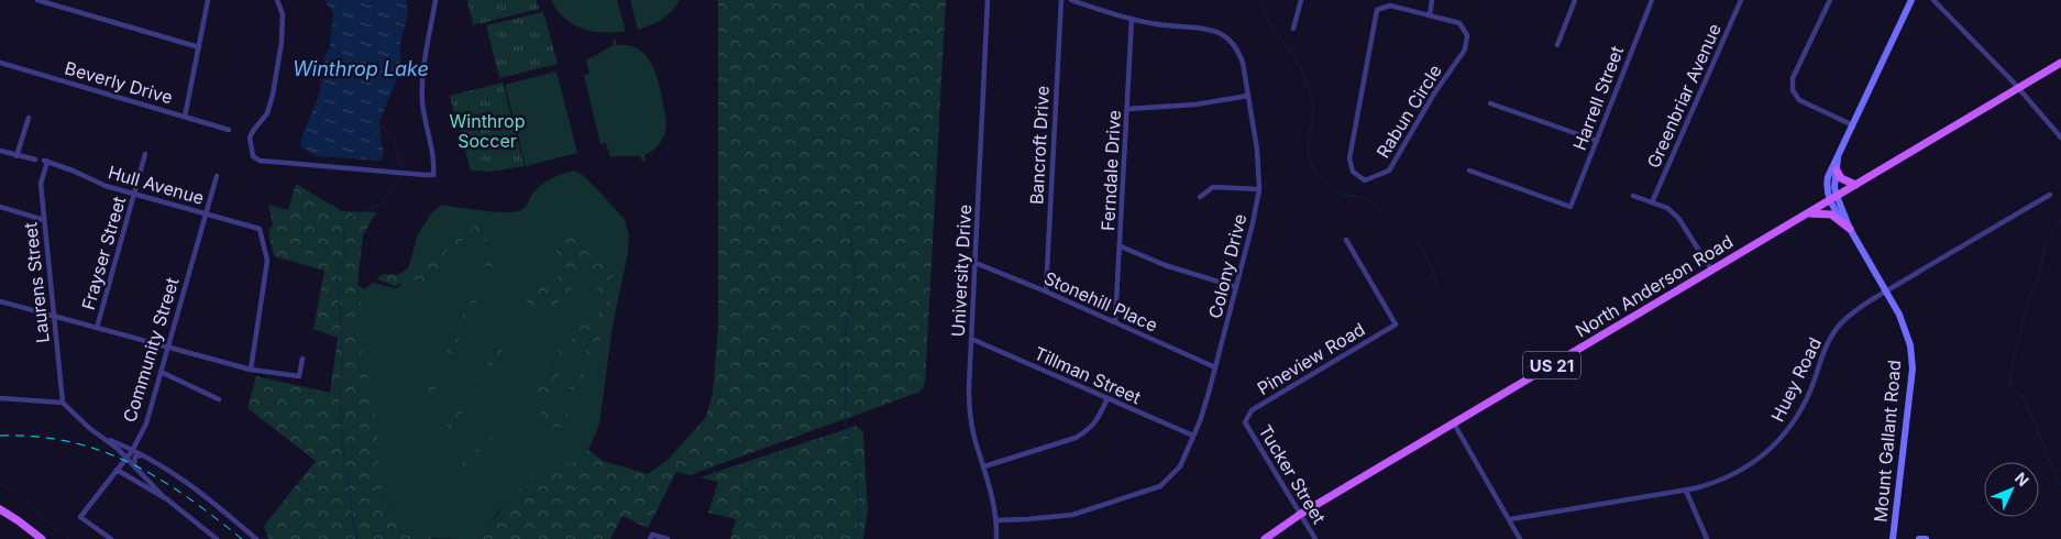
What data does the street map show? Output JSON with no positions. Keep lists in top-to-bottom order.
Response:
{
  "streets": {
    "main road": ["North Anderson Road", "US 21"],
    "street": [
      "Beverly Drive",
      "Greenbriar Avenue",
      "Harrell Street",
      "Rabun Circle",
      "Bancroft Drive",
      "Ferndale Drive",
      "Hull Avenue",
      "Frayser Street",
      "Colony Drive",
      "University Drive",
      "Laurens Street",
      "Stonehill Place",
      "Community Street",
      "Pineview Road",
      "Tillman Street",
      "Huey Road",
      "Mount Gallant Road",
      "Tucker Street"
    ]
  },
  "crossings": [
    ["Bancroft Drive", "Stonehill Place"],
    ["Ferndale Drive", "Colony Drive"],
    ["Ferndale Drive", "Stonehill Place"],
    ["Hull Avenue", "Frayser Street"],
    ["Hull Avenue", "Laurens Street"],
    ["Hull Avenue", "Community Street"],
    ["Colony Drive", "University Drive"],
    ["Colony Drive", "Stonehill Place"],
    ["Colony Drive", "Tillman Street"],
    ["University Drive", "Stonehill Place"],
    ["University Drive", "Tillman Street"],
    ["North Anderson Road", "Mount Gallant Road"],
    ["North Anderson Road", "Tucker Street"],
    ["Pineview Road", "Tucker Street"],
    ["Huey Road", "Mount Gallant Road"]
  ],
  "water": ["Winthrop Lake"],
  "parks": ["Winthrop Soccer"],
  "north": "top right"
}
